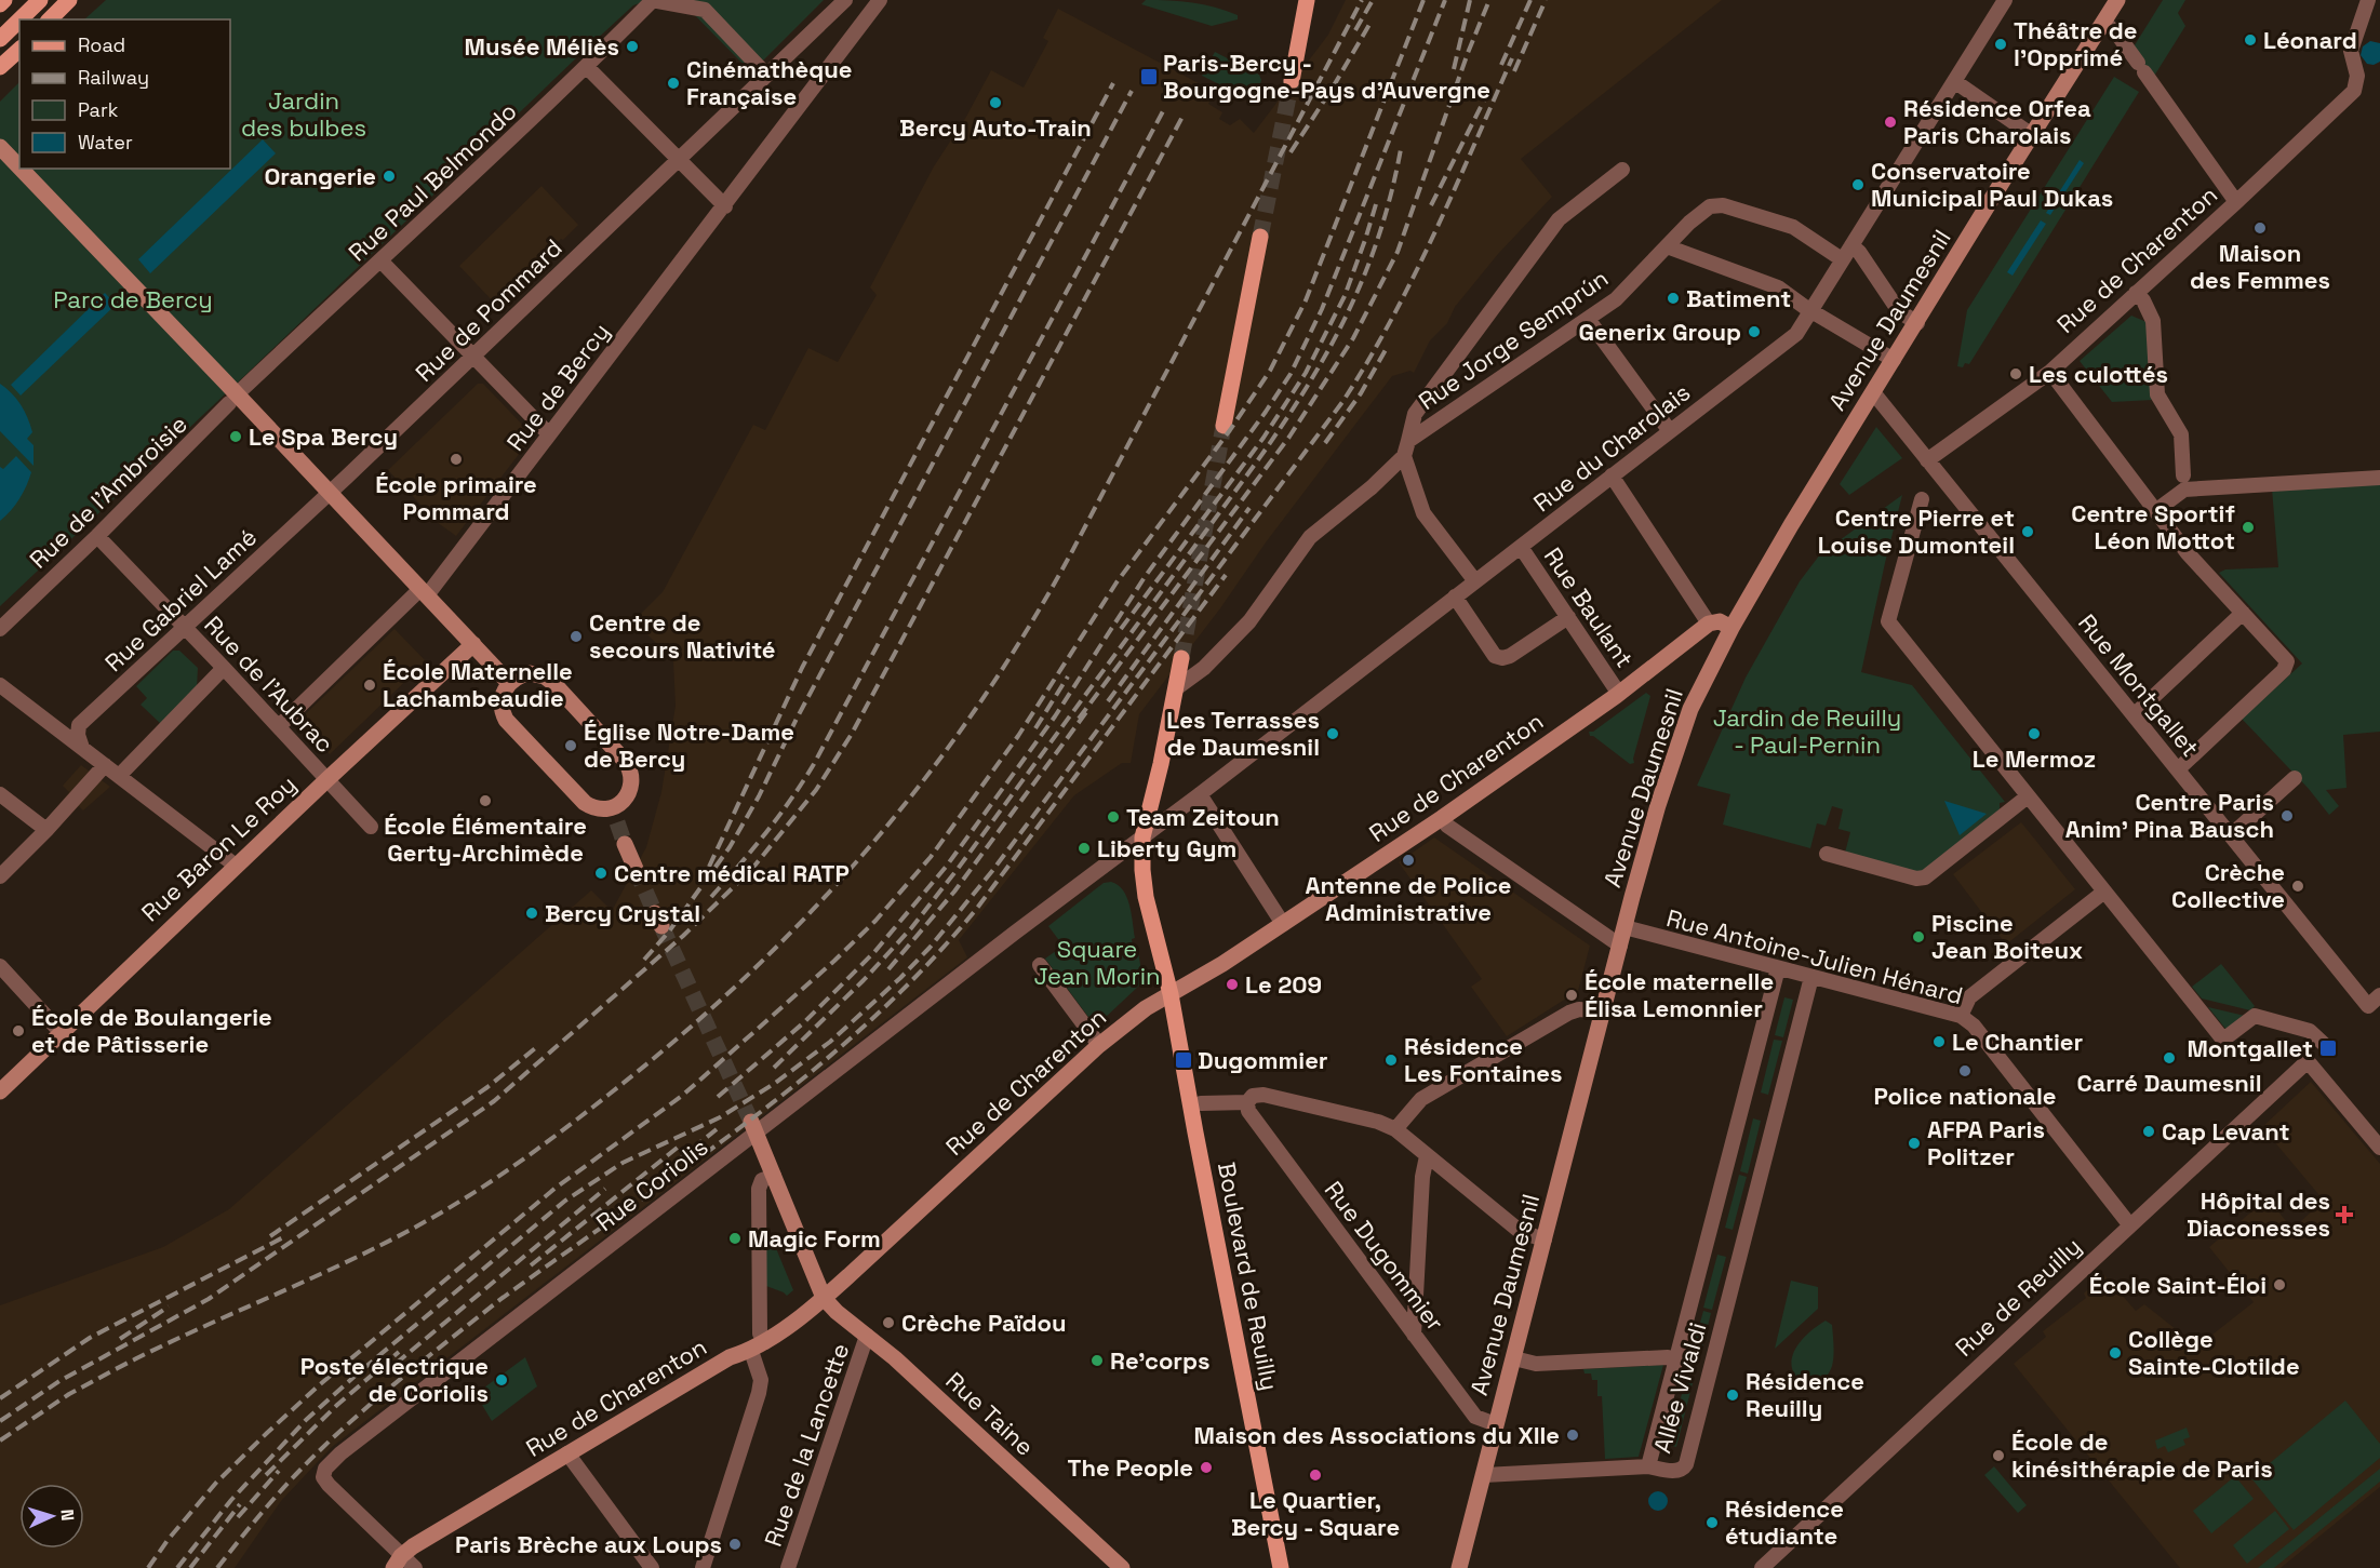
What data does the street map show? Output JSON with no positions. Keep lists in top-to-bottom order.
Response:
{
  "streets": {
    "main road": [
      "Rue de Charenton",
      "Avenue Daumesnil",
      "Rue Baron Le Roy",
      "Boulevard de Reuilly",
      "Rue Taine"
    ],
    "street": [
      "Rue Paul Belmondo",
      "Rue de Pommard",
      "Rue Jorge Semprún",
      "Rue de Bercy",
      "Rue du Charolais",
      "Rue de l'Ambroisie",
      "Rue Gabriel Lamé",
      "Rue Baulant",
      "Rue de l'Aubrac",
      "Rue Montgallet",
      "Rue Antoine-Julien Hénard",
      "Rue Coriolis",
      "Rue Dugommier",
      "Rue de Reuilly",
      "Allée Vivaldi",
      "Rue de la Lancette"
    ]
  },
  "crossings": [
    ["Rue de Charenton", "Rue Baulant"],
    ["Rue de Charenton", "Rue Montgallet"],
    ["Rue de Charenton", "Rue Coriolis"],
    ["Rue de Charenton", "Boulevard de Reuilly"],
    ["Rue de Charenton", "Rue Taine"],
    ["Rue de Pommard", "Rue Gabriel Lamé"],
    ["Avenue Daumesnil", "Rue Montgallet"],
    ["Avenue Daumesnil", "Rue Antoine-Julien Hénard"],
    ["Avenue Daumesnil", "Rue Dugommier"],
    ["Rue Jorge Semprún", "Rue du Charolais"],
    ["Rue de Bercy", "Rue de l'Aubrac"],
    ["Rue du Charolais", "Rue Baulant"],
    ["Rue du Charolais", "Rue Coriolis"],
    ["Rue du Charolais", "Boulevard de Reuilly"],
    ["Rue de l'Ambroisie", "Rue de l'Aubrac"],
    ["Rue Gabriel Lamé", "Rue de l'Aubrac"],
    ["Rue de l'Aubrac", "Rue Baron Le Roy"],
    ["Rue Antoine-Julien Hénard", "Rue de Reuilly"],
    ["Rue Antoine-Julien Hénard", "Allée Vivaldi"],
    ["Rue Taine", "Rue de la Lancette"]
  ],
  "parks": [
    "Jardin des bulbes",
    "Parc de Bercy",
    "Jardin de Reuilly - Paul-Pernin",
    "Square Jean Morin"
  ],
  "places": {
    "other": [
      "Léonard",
      "Théâtre de l'Opprimé",
      "Musée Méliès",
      "Cinémathèque Française",
      "Bercy Auto-Train",
      "Résidence Orfea Paris Charolais",
      "Orangerie",
      "Conservatoire Municipal Paul Dukas",
      "Maison des Femmes",
      "Batiment",
      "Generix Group",
      "Les culottés",
      "Le Spa Bercy",
      "École primaire Pommard",
      "Centre Sportif Léon Mottot",
      "Centre Pierre et Louise Dumonteil",
      "Centre de secours Nativité",
      "École Maternelle Lachambeaudie",
      "Les Terrasses de Daumesnil",
      "Le Mermoz",
      "Église Notre-Dame de Bercy",
      "École Élémentaire Gerty-Archimède",
      "Centre Paris Anim’ Pina Bausch",
      "Team Zeitoun",
      "Liberty Gym",
      "Antenne de Police Administrative",
      "Centre médical RATP",
      "Crèche Collective",
      "Bercy Crystal",
      "Piscine Jean Boiteux",
      "Le 209",
      "École maternelle Élisa Lemonnier",
      "École de Boulangerie et de Pâtisserie",
      "Le Chantier",
      "Carré Daumesnil",
      "Résidence Les Fontaines",
      "Police nationale",
      "Cap Levant",
      "AFPA Paris Politzer",
      "Magic Form",
      "École Saint-Éloi",
      "Crèche Païdou",
      "Collège Sainte-Clotilde",
      "Re'corps",
      "Poste électrique de Coriolis",
      "Résidence Reuilly",
      "Maison des Associations du XIIe",
      "École de kinésithérapie de Paris",
      "The People",
      "Le Quartier, Bercy - Square",
      "Résidence étudiante",
      "Paris Brèche aux Loups"
    ],
    "transit": ["Paris-Bercy - Bourgogne-Pays d'Auvergne", "Montgallet", "Dugommier"],
    "health": ["Hôpital des Diaconesses"]
  },
  "legend": [
    "Road",
    "Railway",
    "Park",
    "Water"
  ],
  "north": "right"
}
